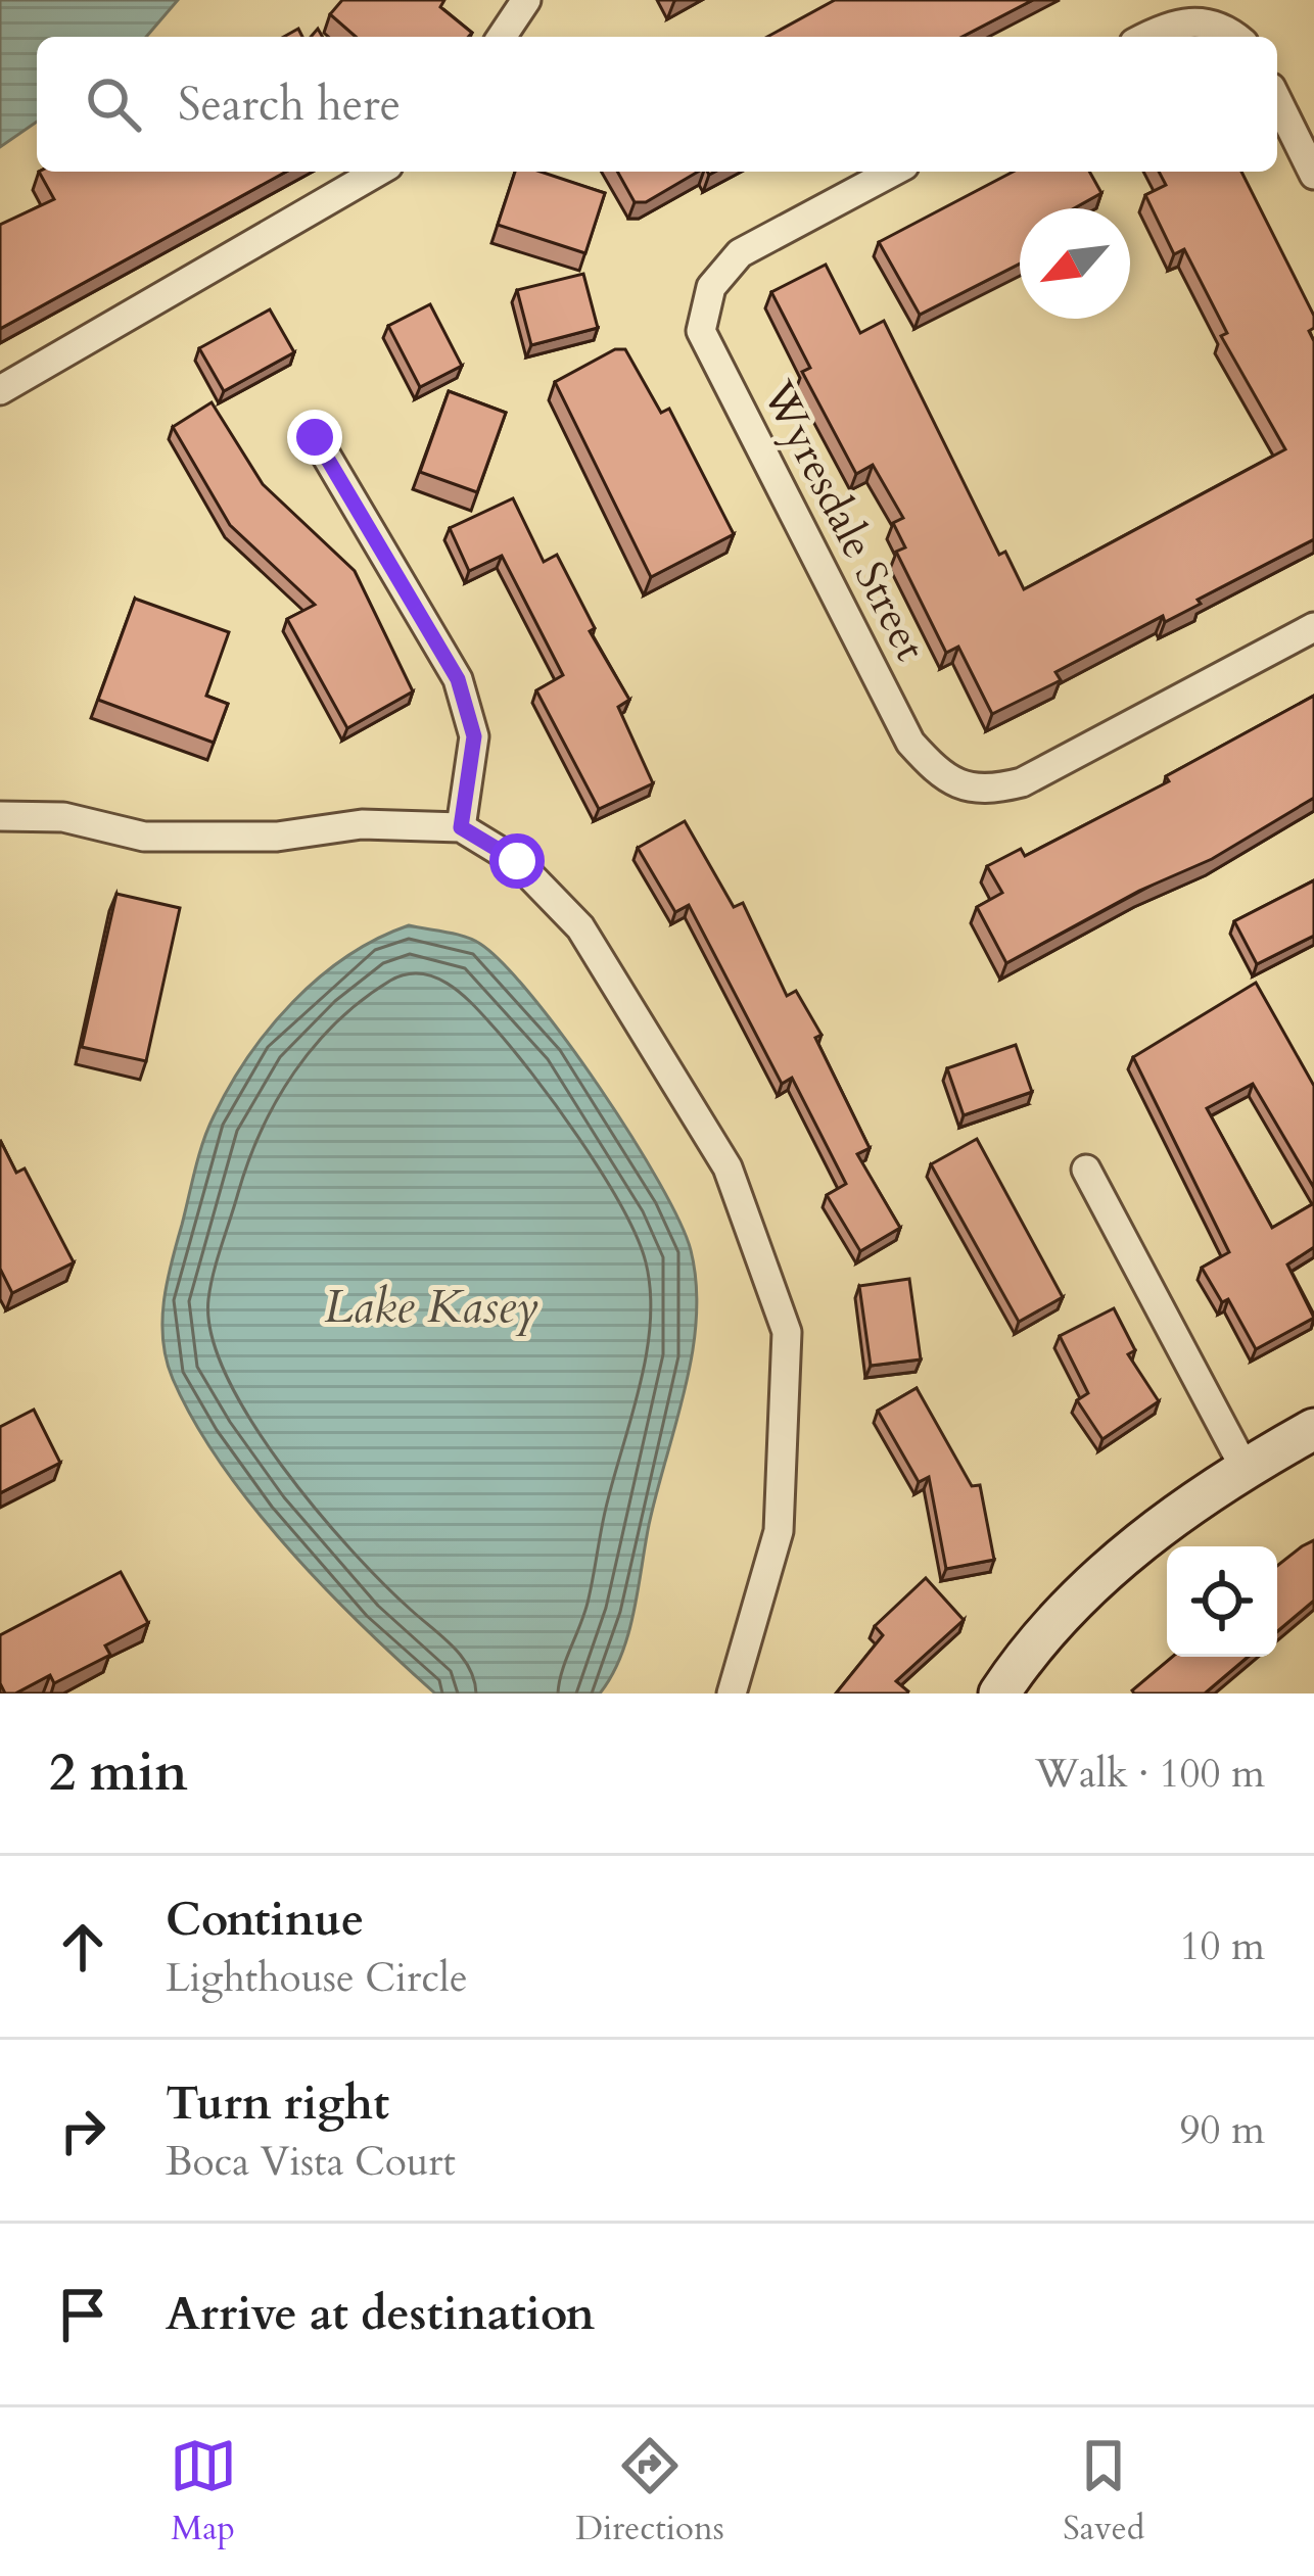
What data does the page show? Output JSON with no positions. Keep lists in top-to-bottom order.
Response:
{
  "streets": {
    "street": ["Wyresdale Street"]
  },
  "water": ["Lake Kasey"],
  "north": "bottom left",
  "page": {
    "search": "Search here",
    "heading": ["2 min", "Walk · 100 m"],
    "list": [
      ["Continue", "Lighthouse Circle", "10 m"],
      ["Turn right", "Boca Vista Court", "90 m"],
      "Arrive at destination"
    ],
    "nav": ["Map", "Directions", "Saved"]
  }
}
